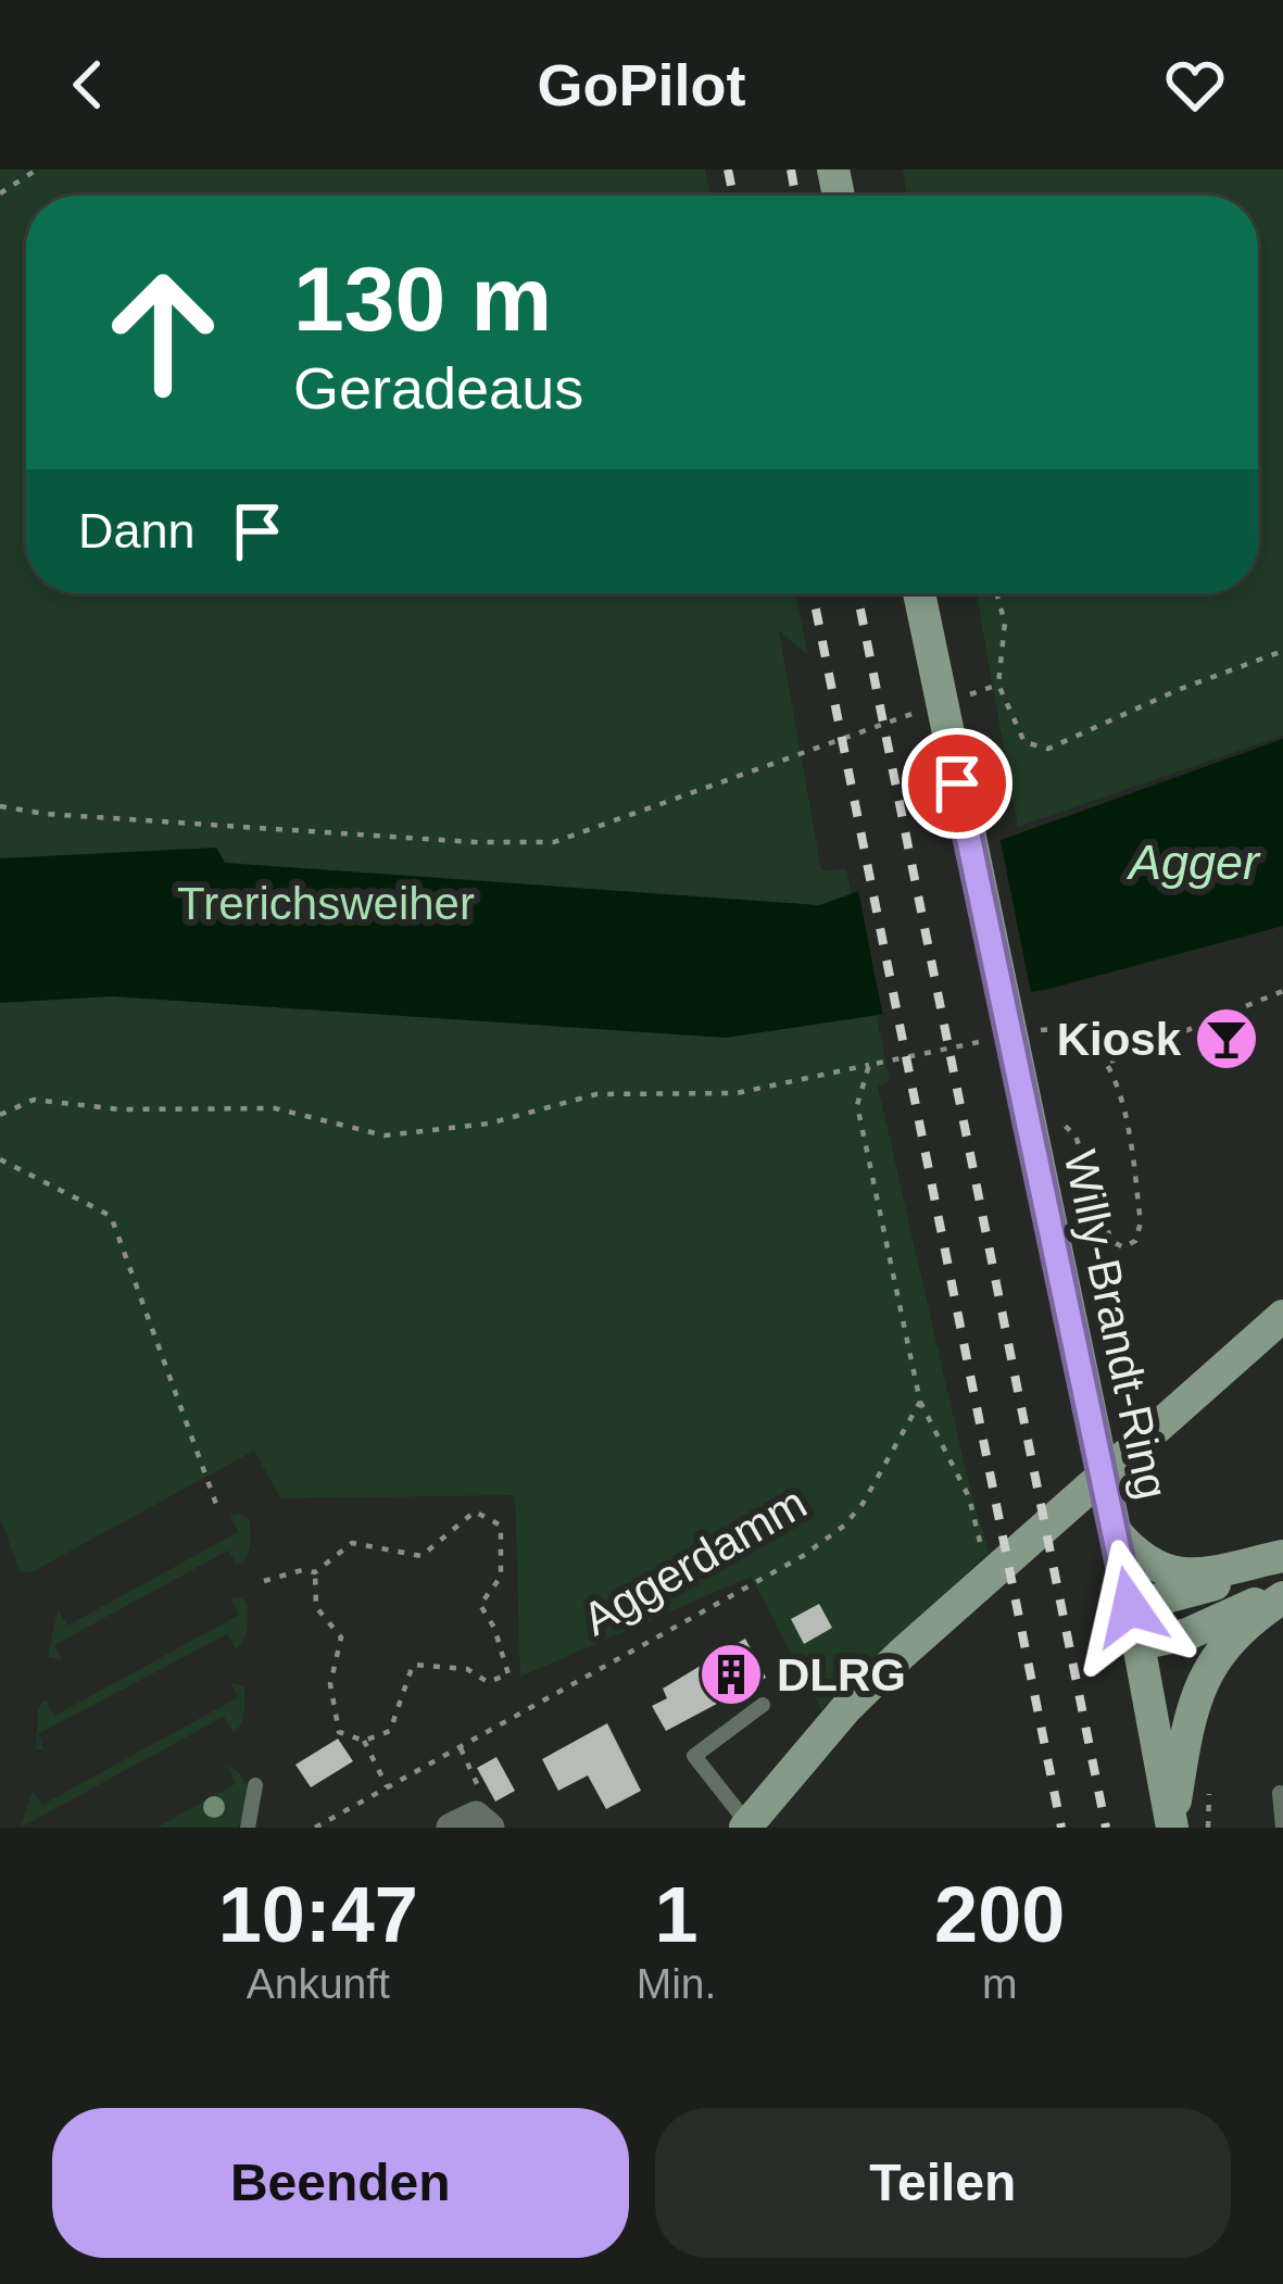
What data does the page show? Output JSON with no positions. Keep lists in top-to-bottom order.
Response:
{
  "streets": {
    "street": ["Willy-Brandt-Ring"],
    "path": ["Aggerdamm"]
  },
  "water": ["Agger"],
  "parks": ["Trerichsweiher"],
  "places": {
    "bar": ["Kiosk"],
    "building": ["DLRG"]
  },
  "page": {
    "header": "GoPilot",
    "turn": ["130 m", "Geradeaus"],
    "then": "Dann",
    "eta": [
      "10:47",
      "Ankunft",
      "1",
      "Min.",
      "200",
      "m"
    ],
    "buttons": ["Beenden", "Teilen"]
  }
}
